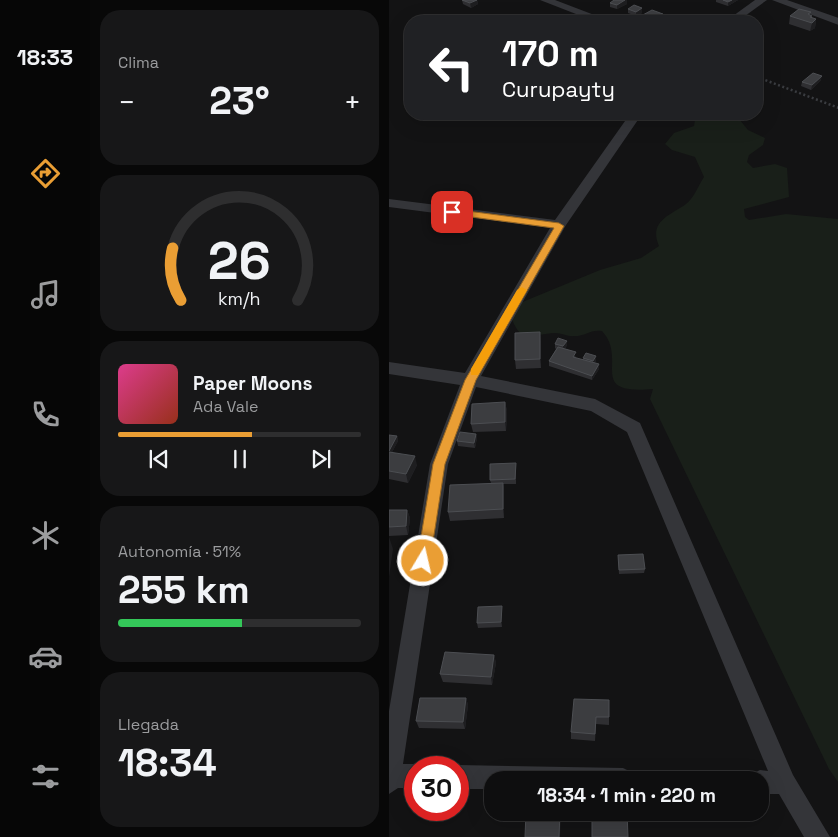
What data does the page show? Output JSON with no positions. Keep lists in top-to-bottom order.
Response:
{
  "page": {
    "tabs": "18:33",
    "tile": [
      "Clima",
      ["Autonomía · 51%", "255 km"],
      ["Llegada", "18:34"]
    ],
    "turn": ["170 m", "Curupayty"],
    "heat": ["−", "23°", "+"],
    "song": ["Paper Moons", "Ada Vale"],
    "limit": "30",
    "trip": "18:34 · 1 min · 220 m",
    "gauge": ["26", "km/h"]
  }
}
